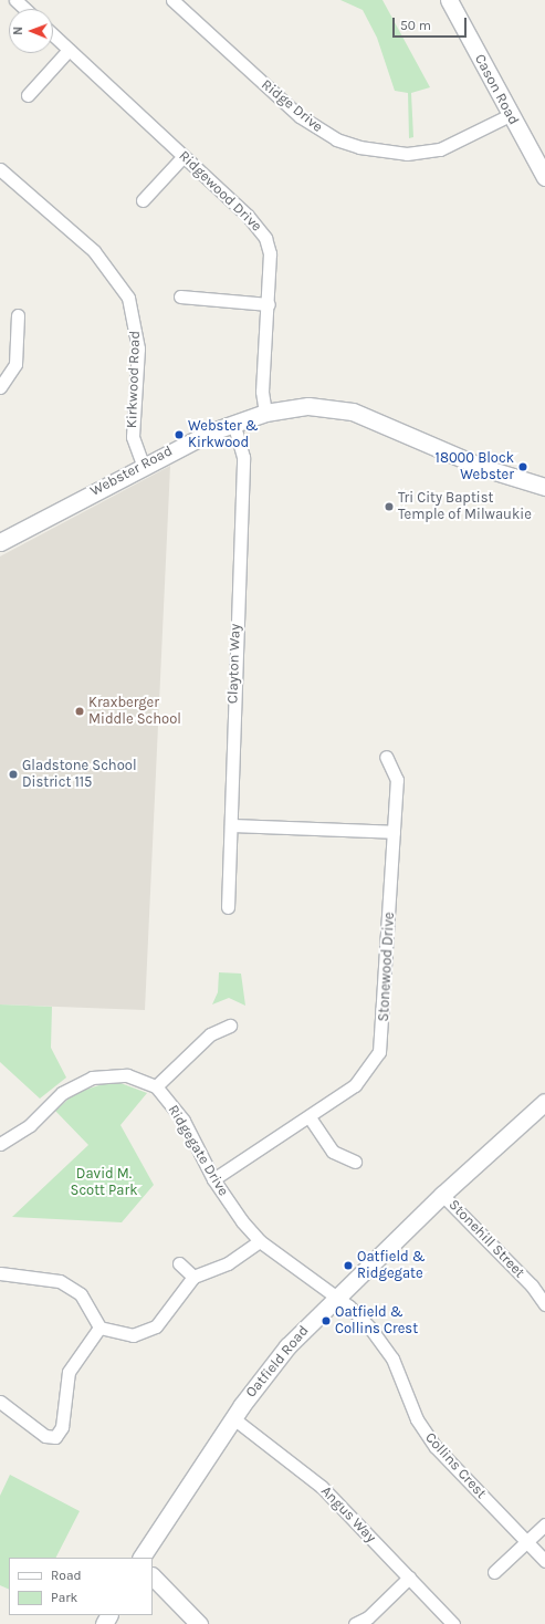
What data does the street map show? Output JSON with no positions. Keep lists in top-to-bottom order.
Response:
{
  "streets": {
    "street": [
      "Cason Road",
      "Ridge Drive",
      "Ridgewood Drive",
      "Kirkwood Road",
      "Webster Road",
      "Clayton Way",
      "Stonewood Drive",
      "Ridgegate Drive",
      "Stonehill Street",
      "Oatfield Road",
      "Collins Crest",
      "Angus Way"
    ]
  },
  "crossings": [
    ["Cason Road", "Ridge Drive"],
    ["Ridgewood Drive", "Webster Road"],
    ["Kirkwood Road", "Webster Road"],
    ["Webster Road", "Clayton Way"],
    ["Stonewood Drive", "Ridgegate Drive"],
    ["Ridgegate Drive", "Oatfield Road"],
    ["Ridgegate Drive", "Collins Crest"],
    ["Stonehill Street", "Oatfield Road"],
    ["Oatfield Road", "Collins Crest"],
    ["Oatfield Road", "Angus Way"]
  ],
  "parks": ["David M. Scott Park"],
  "places": [
    "Webster & Kirkwood",
    "18000 Block Webster",
    "Tri City Baptist Temple of Milwaukie",
    "Kraxberger Middle School",
    "Gladstone School District 115",
    "Oatfield & Ridgegate",
    "Oatfield & Collins Crest"
  ],
  "legend": ["Road", "Park"],
  "scale_bar": "50 m",
  "north": "left"
}
